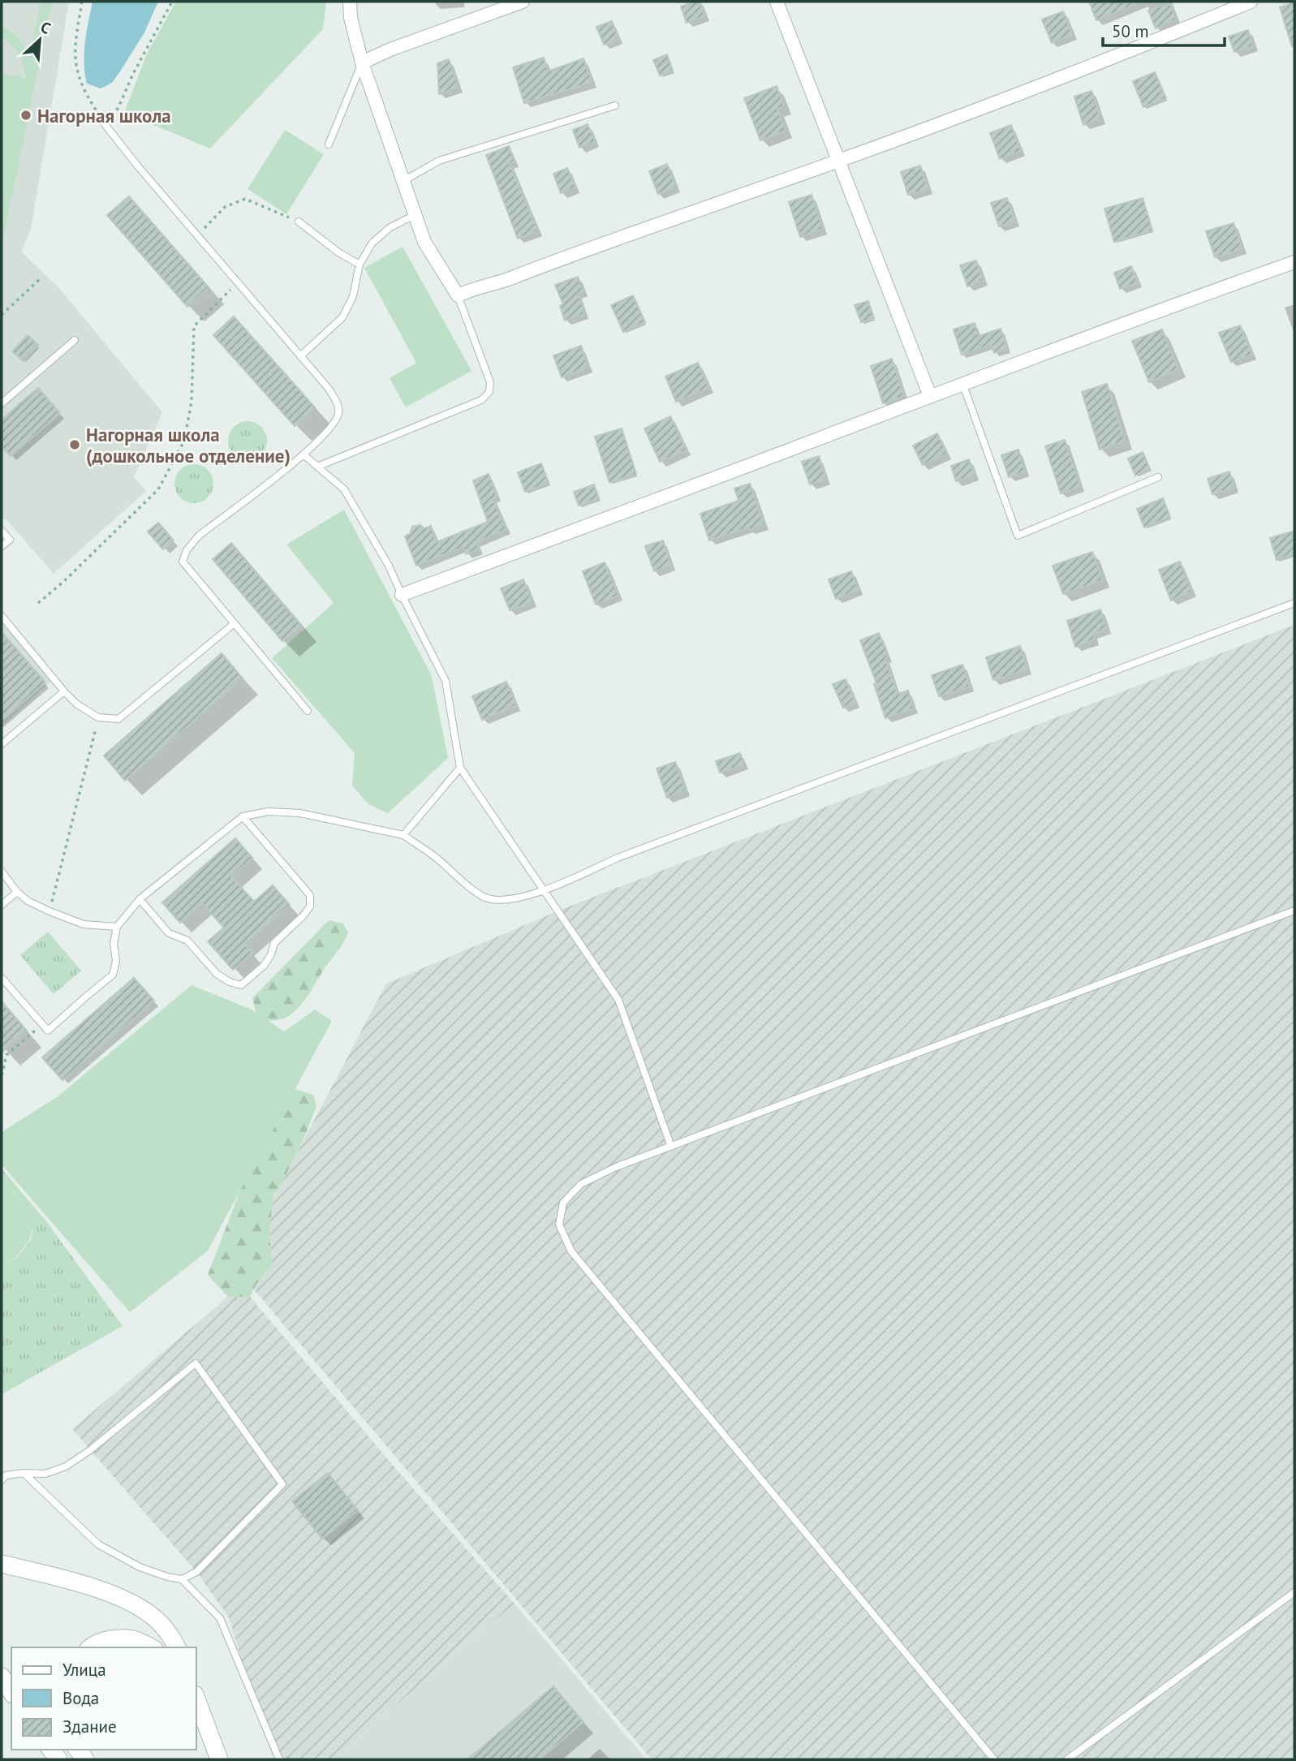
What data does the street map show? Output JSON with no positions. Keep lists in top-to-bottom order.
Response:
{
  "places": ["Нагорная школа", "Нагорная школа (дошкольное отделение)"],
  "legend": ["Улица", "Вода", "Здание"],
  "scale_bar": "50 m",
  "north": "top right"
}
